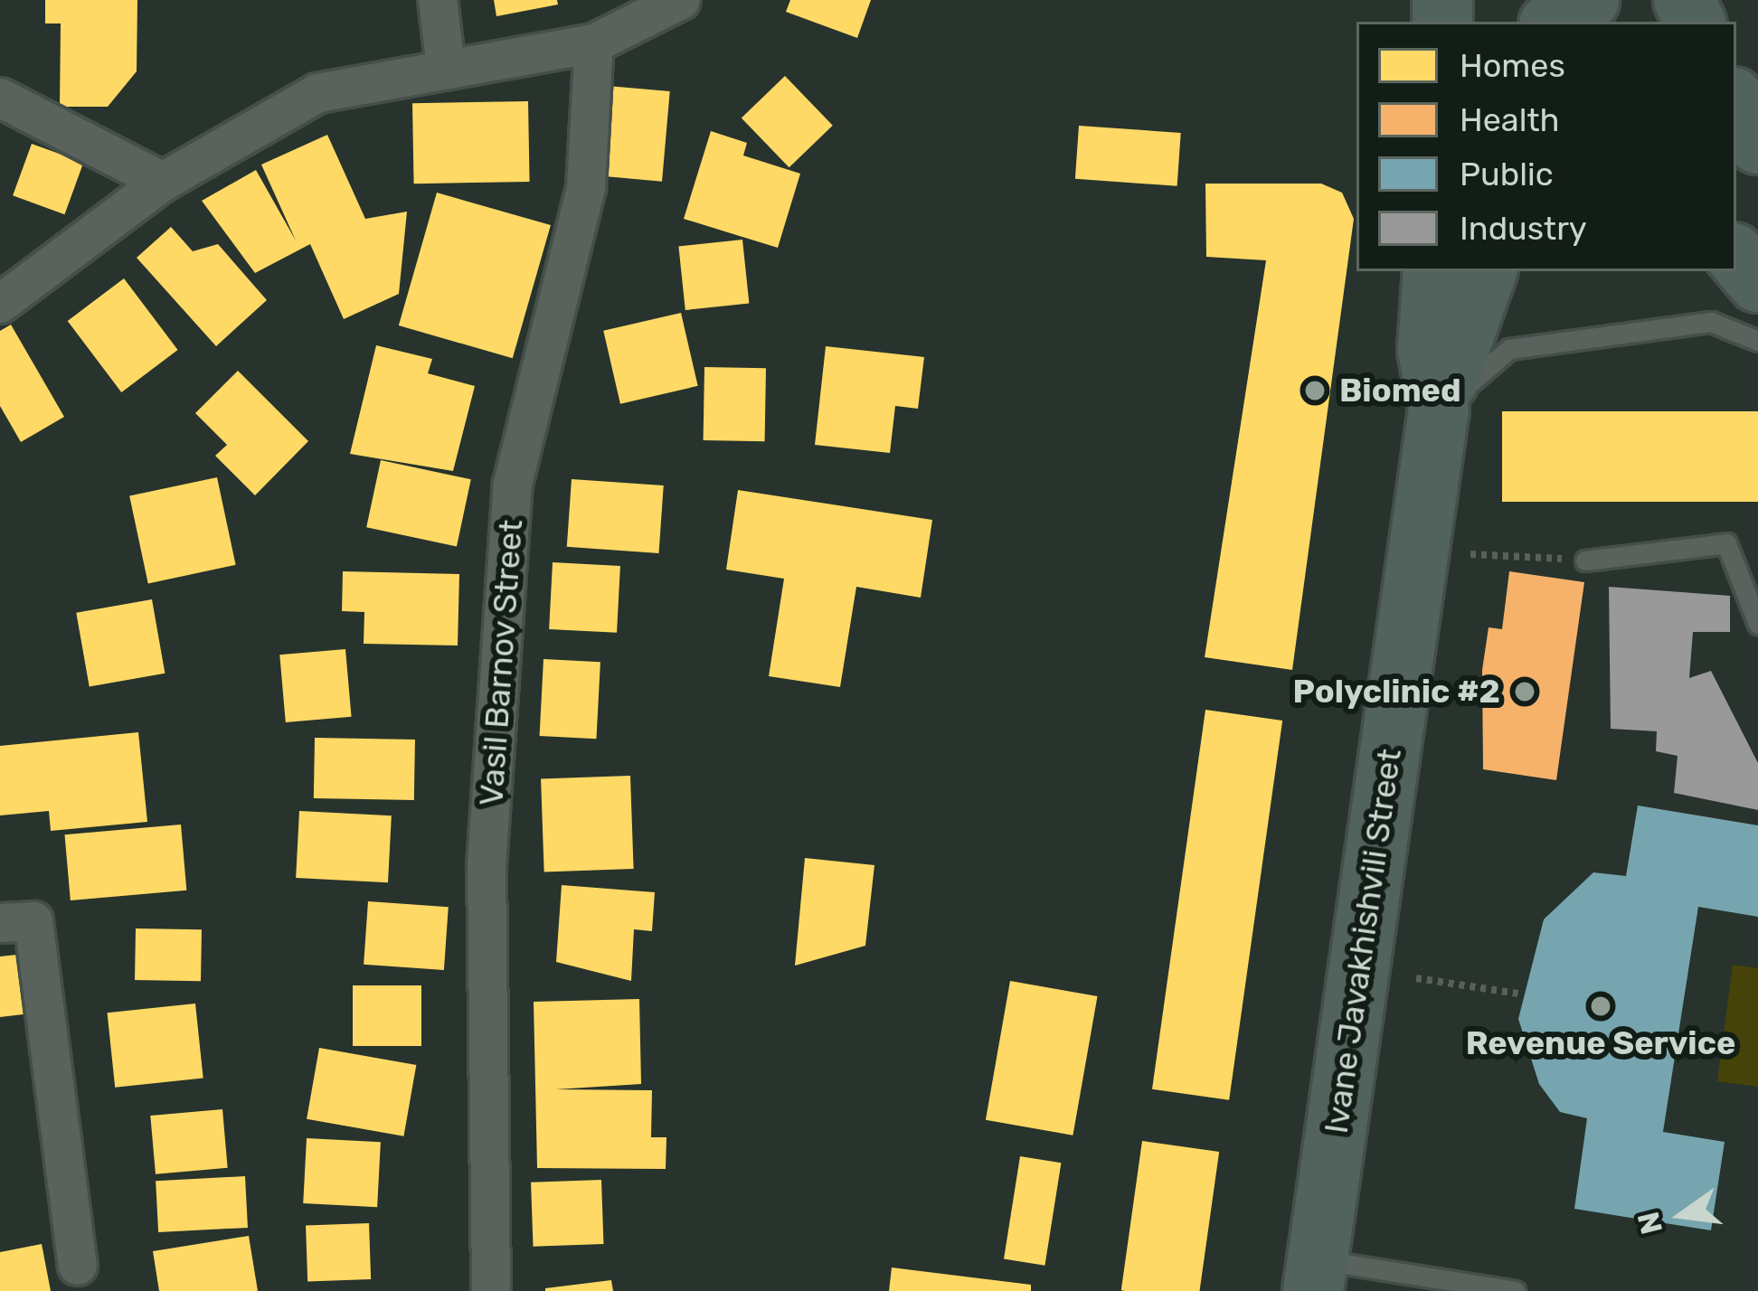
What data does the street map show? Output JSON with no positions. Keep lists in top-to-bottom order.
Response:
{
  "streets": {
    "main road": ["Ivane Javakhishvili Street"],
    "street": ["Vasil Barnov Street"]
  },
  "places": ["Biomed", "Polyclinic #2", "Revenue Service"],
  "legend": [
    "Homes",
    "Health",
    "Public",
    "Industry"
  ],
  "north": "left"
}
